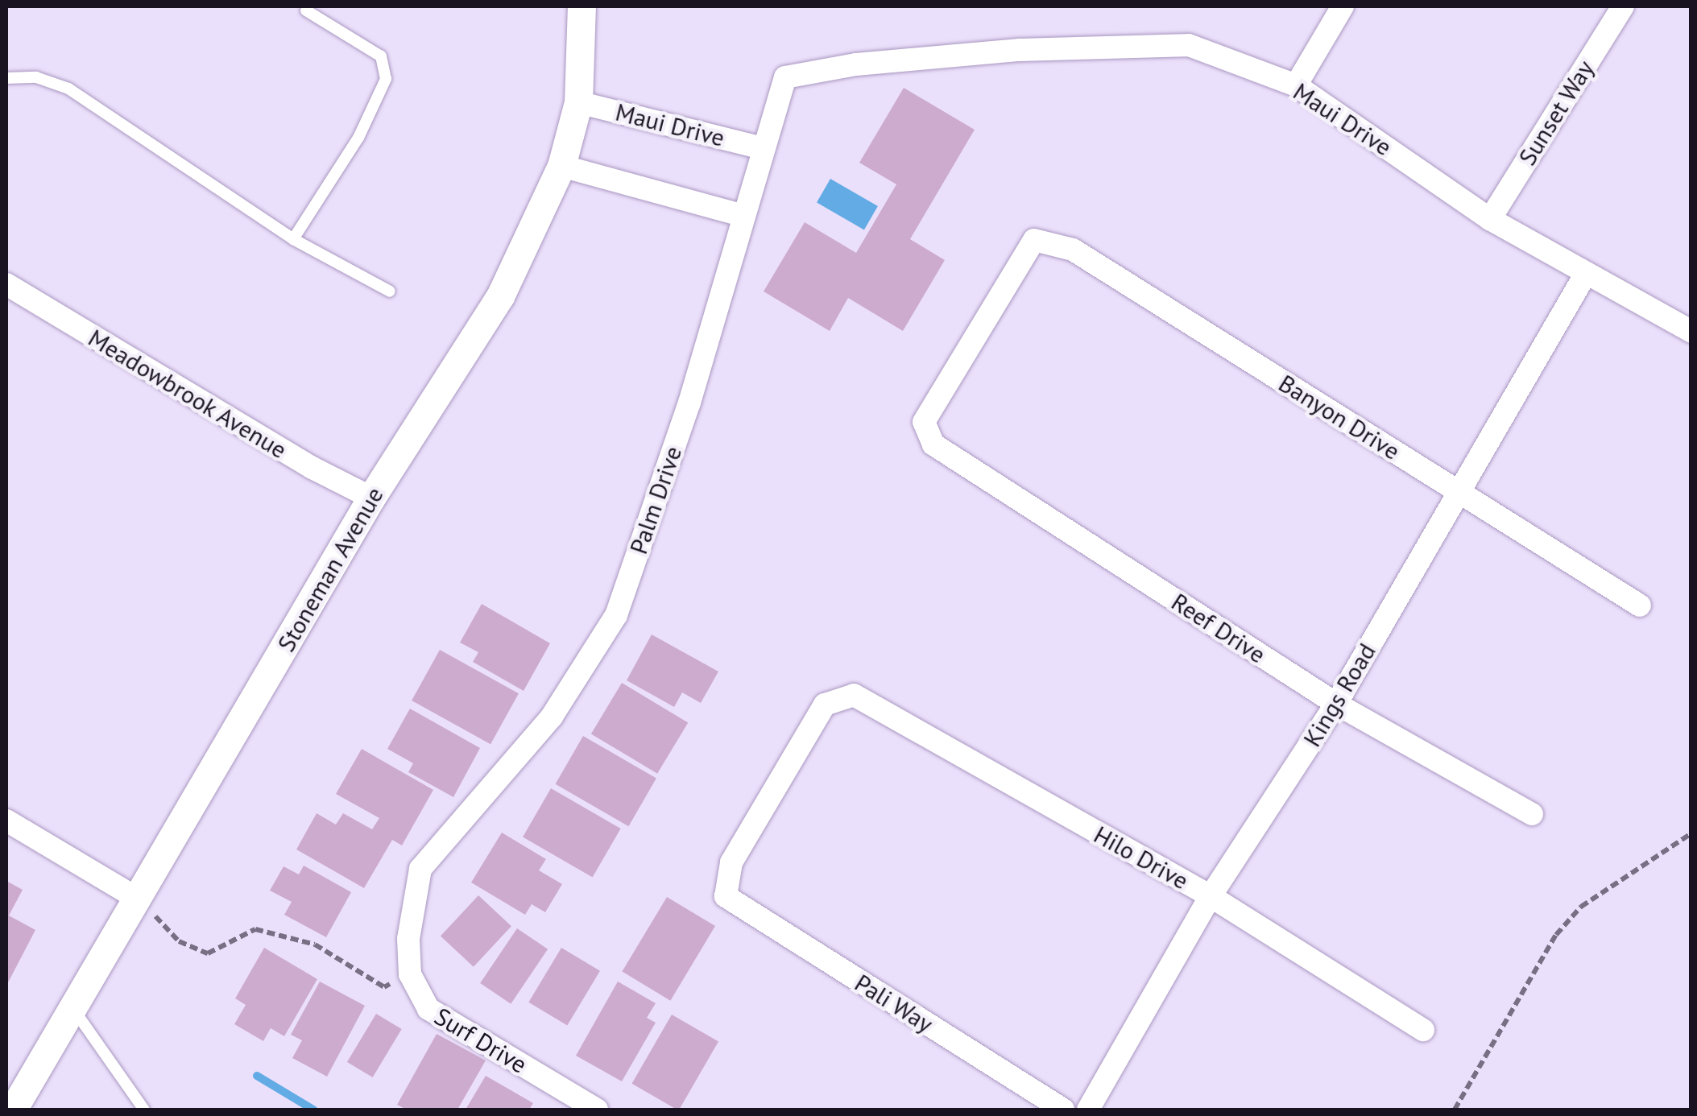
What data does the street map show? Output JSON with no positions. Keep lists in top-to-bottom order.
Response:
{
  "streets": {
    "street": [
      "Sunset Way",
      "Maui Drive",
      "Meadowbrook Avenue",
      "Banyon Drive",
      "Palm Drive",
      "Stoneman Avenue",
      "Reef Drive",
      "Kings Road",
      "Hilo Drive",
      "Pali Way",
      "Surf Drive"
    ]
  },
  "crossings": [
    ["Sunset Way", "Maui Drive"],
    ["Maui Drive", "Palm Drive"],
    ["Maui Drive", "Stoneman Avenue"],
    ["Maui Drive", "Kings Road"],
    ["Meadowbrook Avenue", "Stoneman Avenue"],
    ["Banyon Drive", "Reef Drive"],
    ["Banyon Drive", "Kings Road"],
    ["Palm Drive", "Surf Drive"],
    ["Reef Drive", "Kings Road"],
    ["Kings Road", "Hilo Drive"],
    ["Hilo Drive", "Pali Way"]
  ]
}
